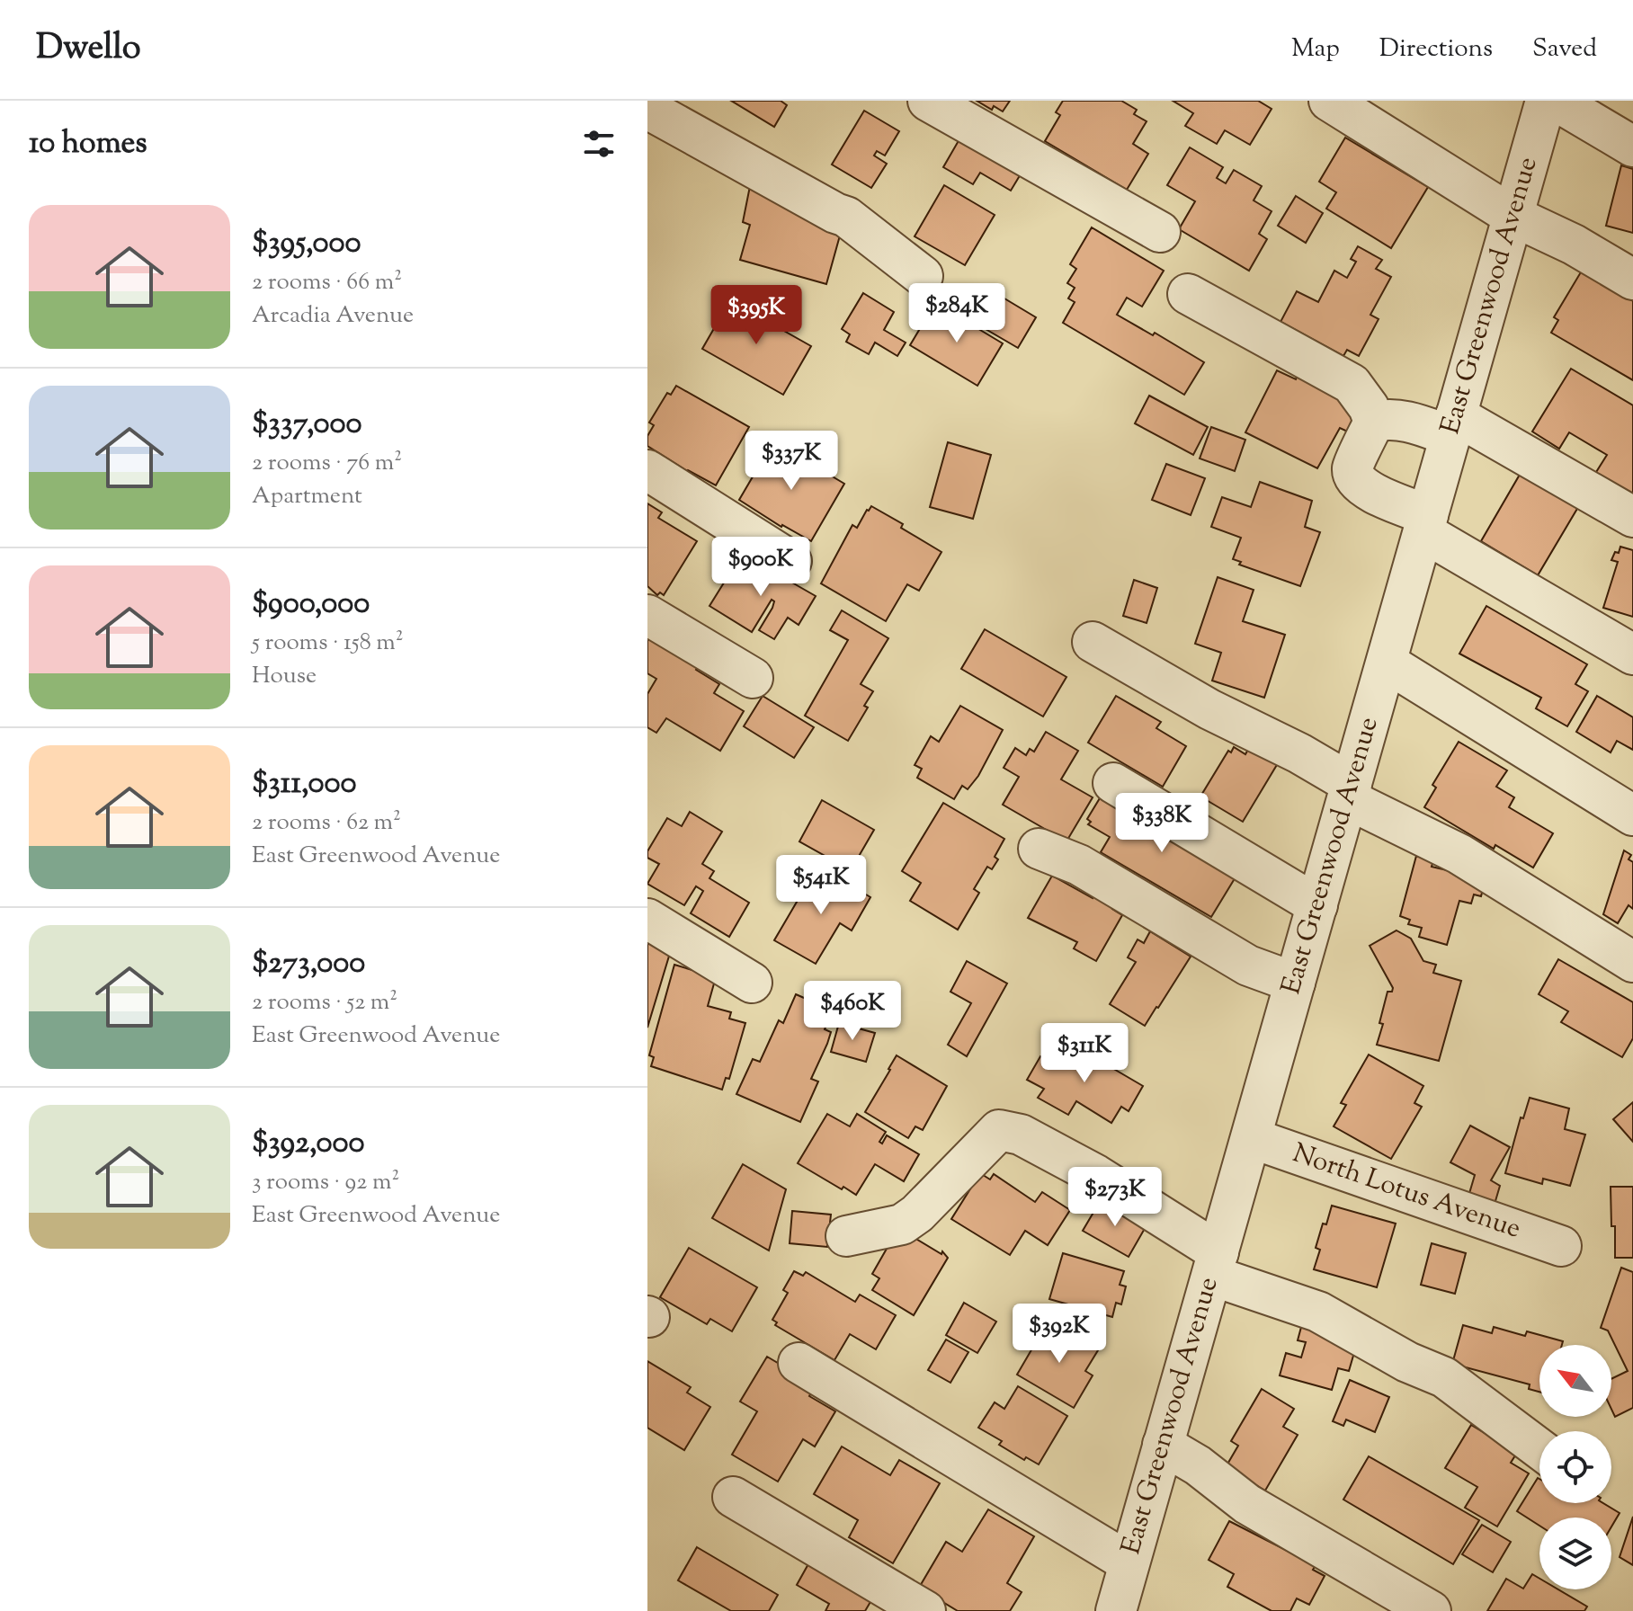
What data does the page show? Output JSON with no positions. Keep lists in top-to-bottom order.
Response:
{
  "streets": {
    "street": ["East Greenwood Avenue", "North Lotus Avenue"]
  },
  "crossings": [
    ["East Greenwood Avenue", "North Lotus Avenue"]
  ],
  "north": "top left",
  "page": {
    "header": "Dwello",
    "nav": ["Map", "Directions", "Saved"],
    "heading": "10 homes",
    "list": [
      {
        "name": "$395,000",
        "note": "2 rooms · 66 m² · Arcadia Avenue"
      },
      {
        "name": "$337,000",
        "note": "2 rooms · 76 m² · Apartment"
      },
      {
        "name": "$900,000",
        "note": "5 rooms · 158 m² · House"
      },
      {
        "name": "$311,000",
        "note": "2 rooms · 62 m² · East Greenwood Avenue"
      },
      {
        "name": "$273,000",
        "note": "2 rooms · 52 m² · East Greenwood Avenue"
      },
      {
        "name": "$392,000",
        "note": "3 rooms · 92 m² · East Greenwood Avenue"
      }
    ],
    "price": [
      "$284K",
      "$395K",
      "$337K",
      "$900K",
      "$338K",
      "$541K",
      "$460K",
      "$311K",
      "$273K",
      "$392K"
    ]
  }
}
